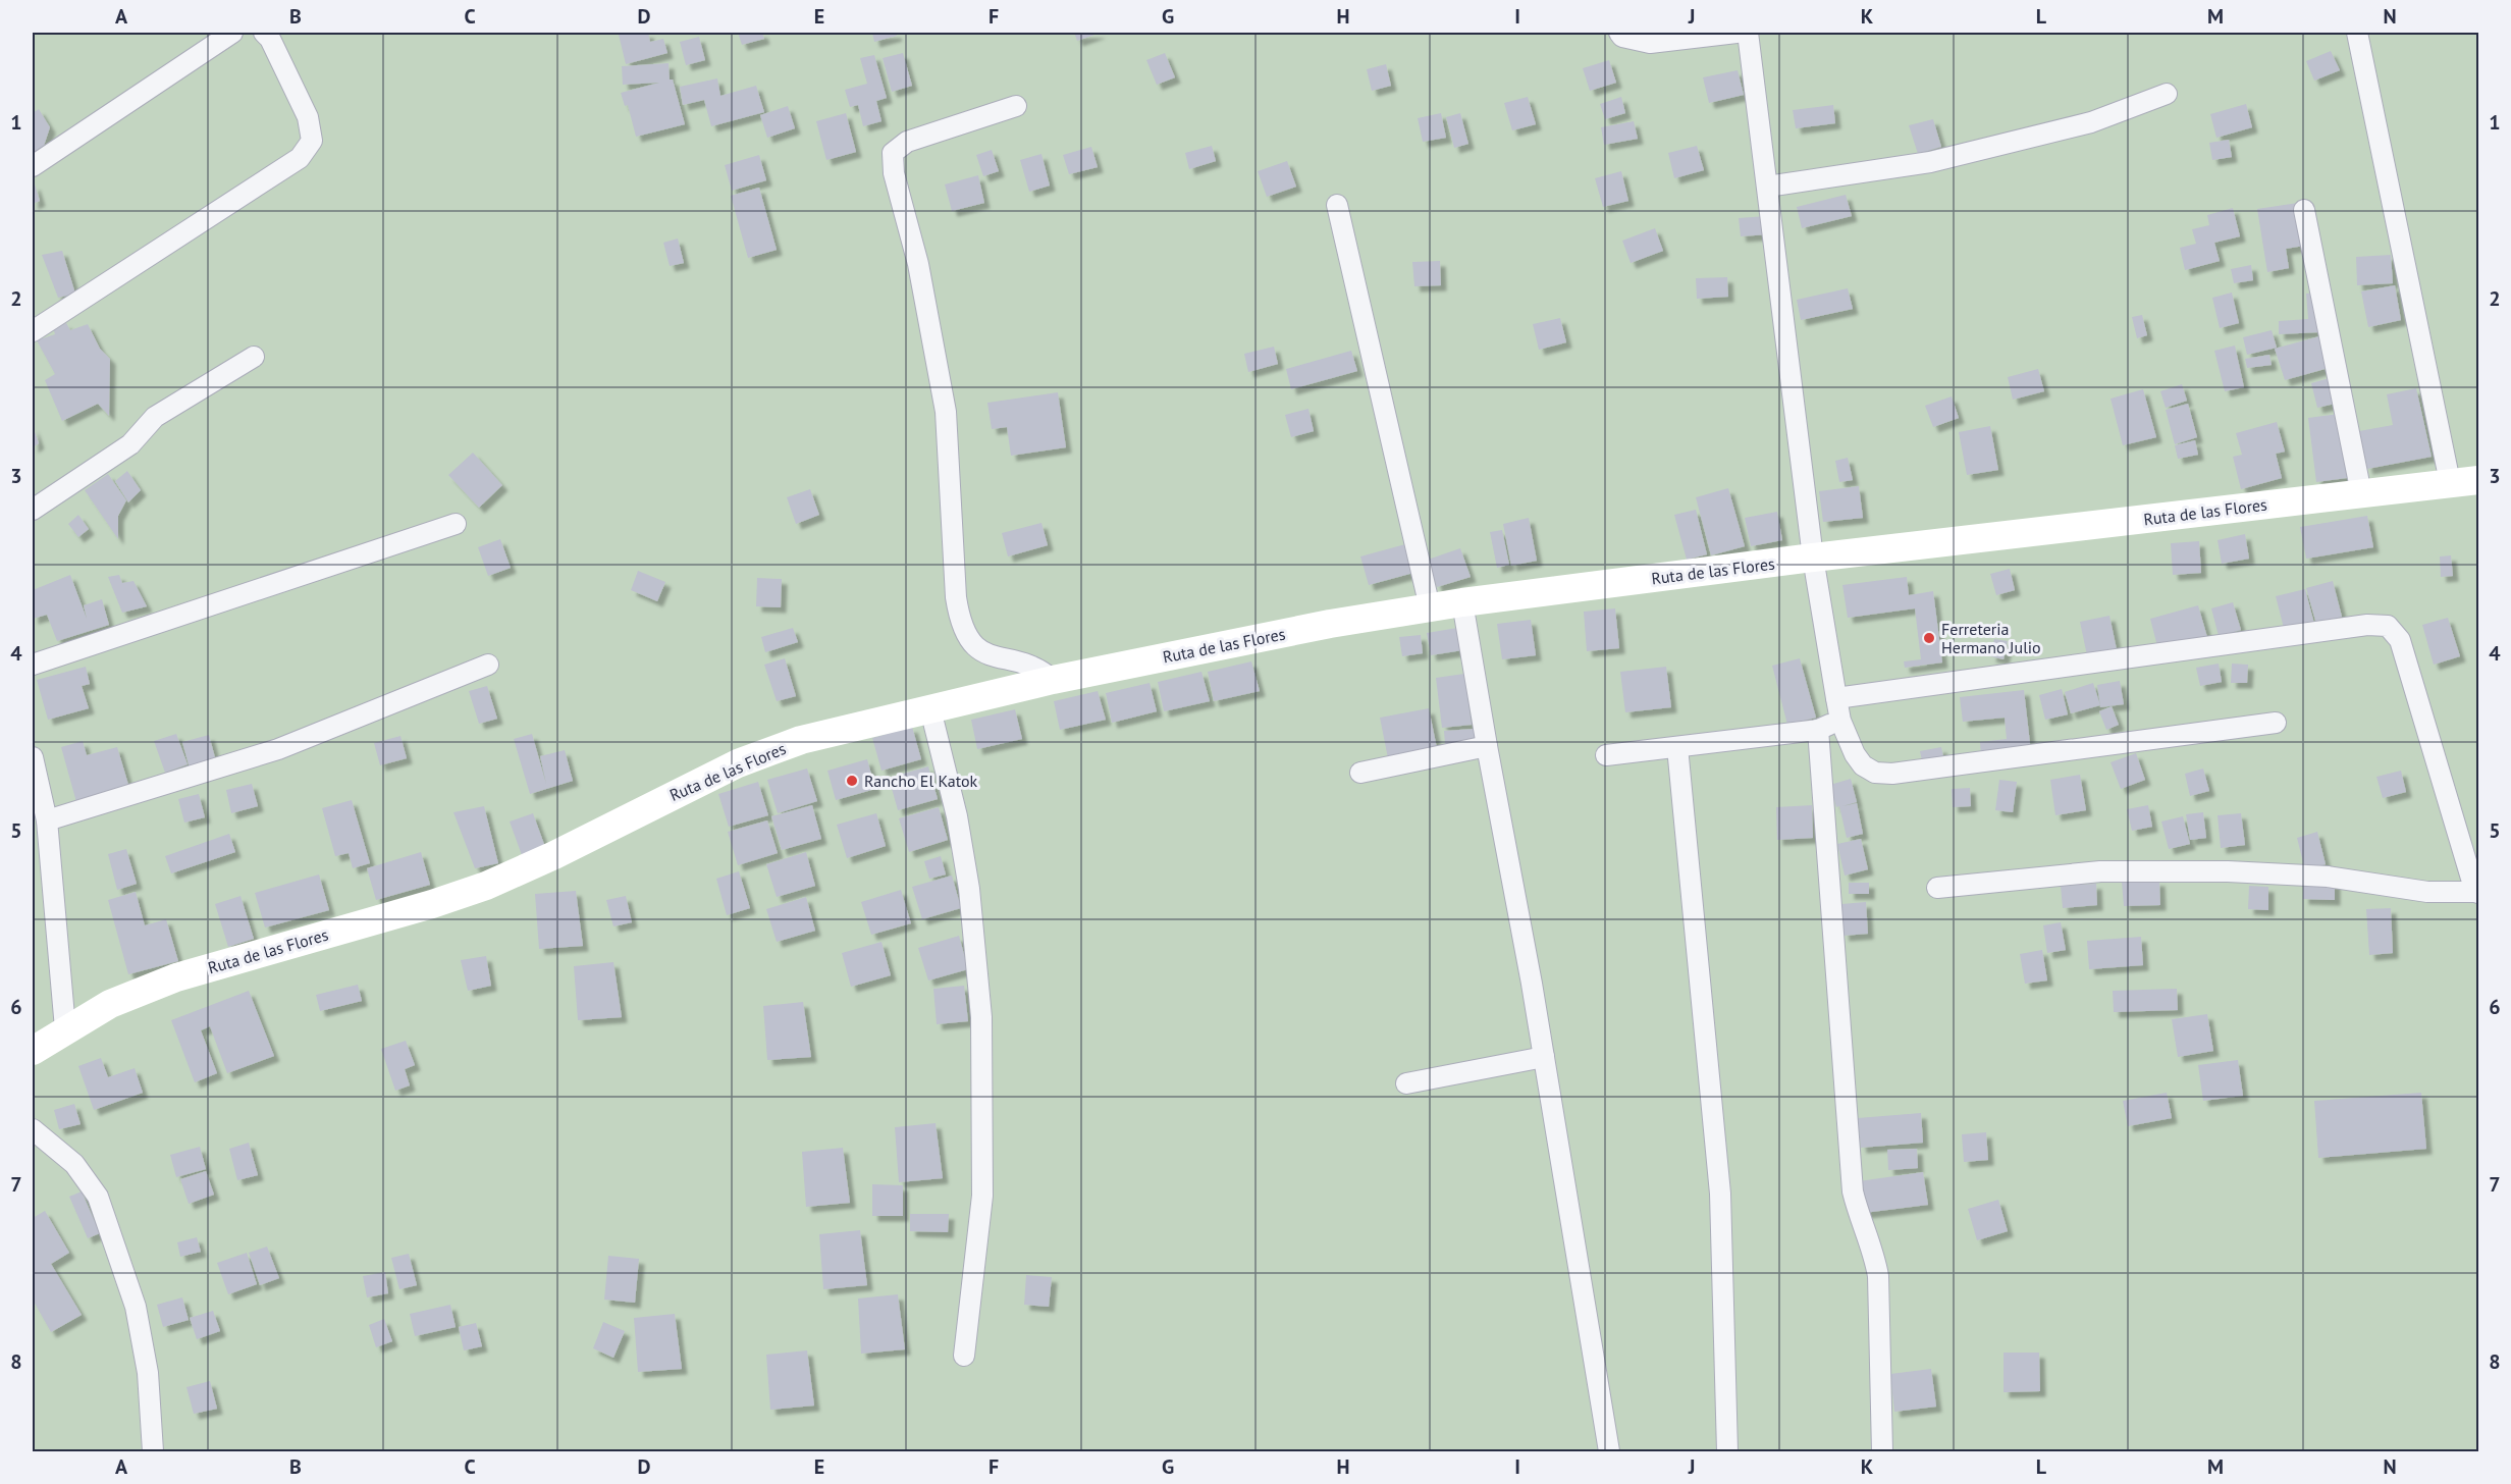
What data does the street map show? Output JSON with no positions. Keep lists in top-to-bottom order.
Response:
{
  "streets": {
    "main road": ["Ruta de las Flores"]
  },
  "places": ["Ferreteria Hermano Julio", "Rancho El Katok"],
  "grid": {
    "columns": [
      "A",
      "B",
      "C",
      "D",
      "E",
      "F",
      "G",
      "H",
      "I",
      "J",
      "K",
      "L",
      "M",
      "N"
    ],
    "rows": [
      "1",
      "2",
      "3",
      "4",
      "5",
      "6",
      "7",
      "8"
    ]
  }
}
